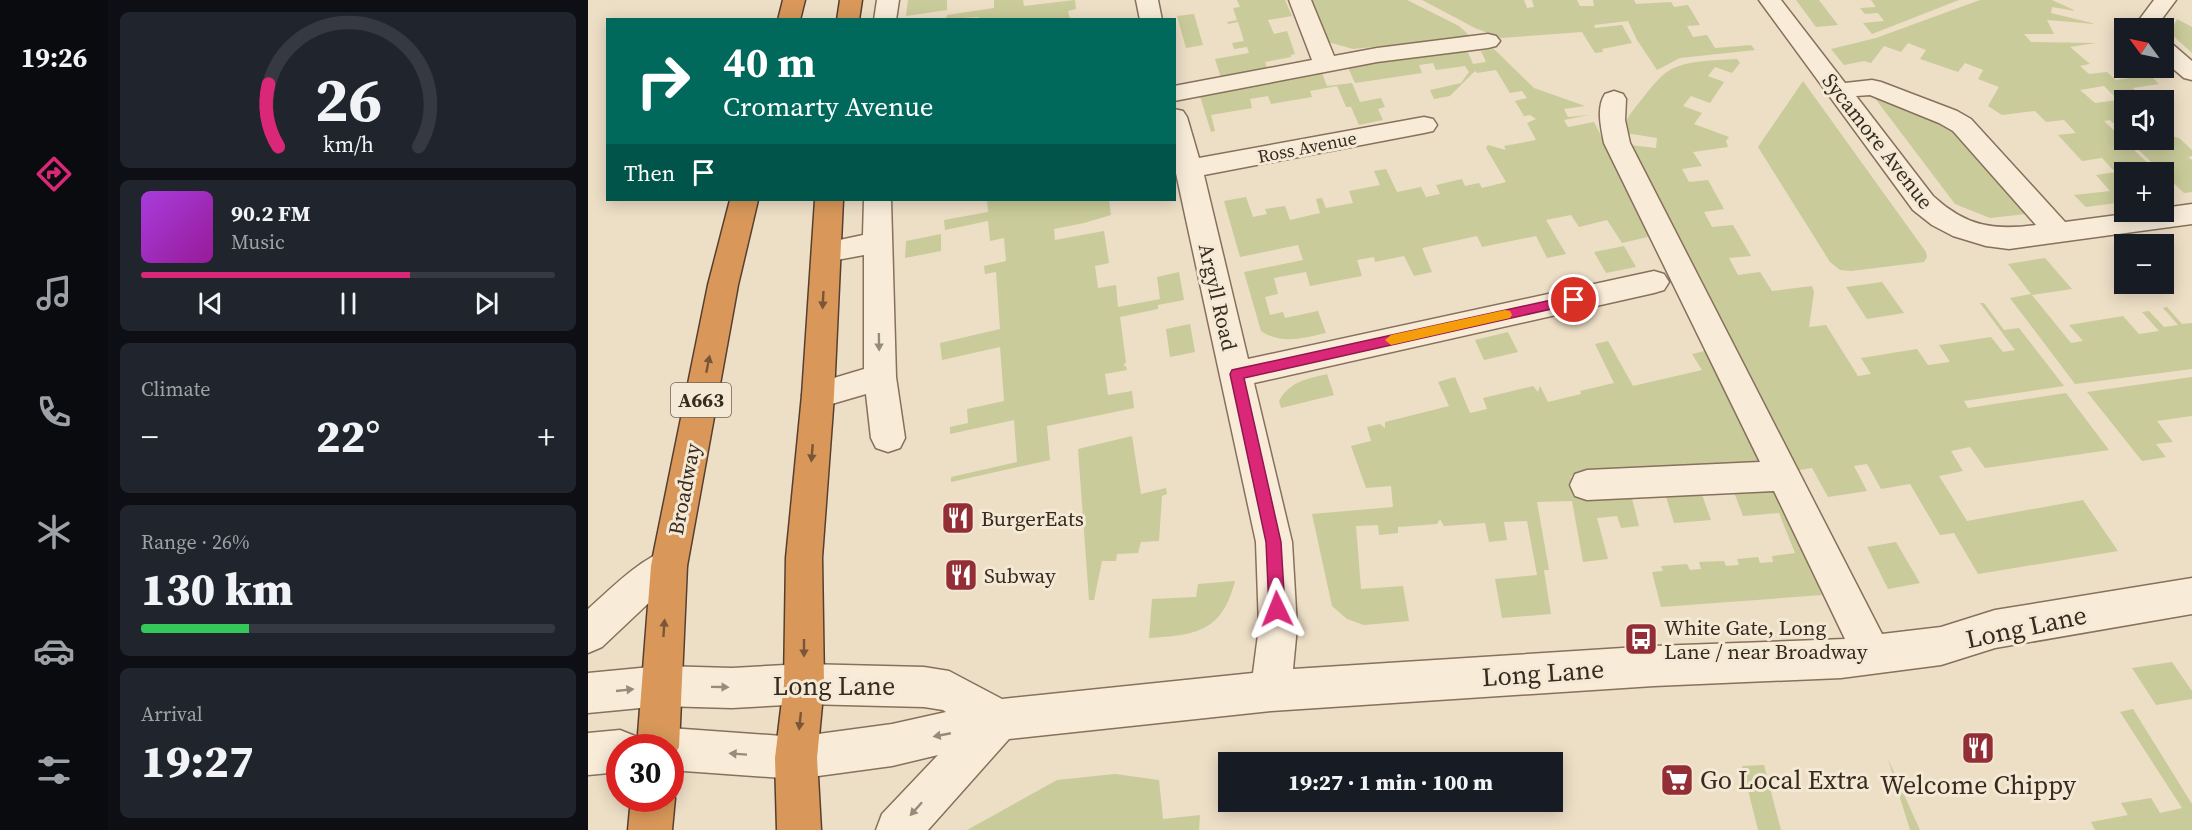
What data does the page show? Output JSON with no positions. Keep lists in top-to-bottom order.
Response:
{
  "streets": {
    "highway": ["A663", "Broadway"],
    "street": [
      "Sycamore Avenue",
      "Ross Avenue",
      "Argyll Road",
      "Long Lane"
    ]
  },
  "crossings": [
    ["Ross Avenue", "Argyll Road"],
    ["Argyll Road", "Long Lane"],
    ["Broadway", "Long Lane"]
  ],
  "places": {
    "restaurant": ["BurgerEats", "Subway", "Welcome Chippy"],
    "bus stop": ["White Gate, Long Lane / near Broadway"],
    "supermarket": ["Go Local Extra"]
  },
  "north": "top left",
  "page": {
    "tabs": "19:26",
    "map_buttons": ["+", "−"],
    "turn": ["40 m", "Cromarty Avenue"],
    "then": "Then",
    "song": ["90.2 FM", "Music"],
    "tile": [
      "Climate",
      ["Range · 26%", "130 km"],
      ["Arrival", "19:27"]
    ],
    "heat": ["−", "22°", "+"],
    "limit": "30",
    "trip": "19:27 · 1 min · 100 m",
    "gauge": ["26", "km/h"]
  }
}
